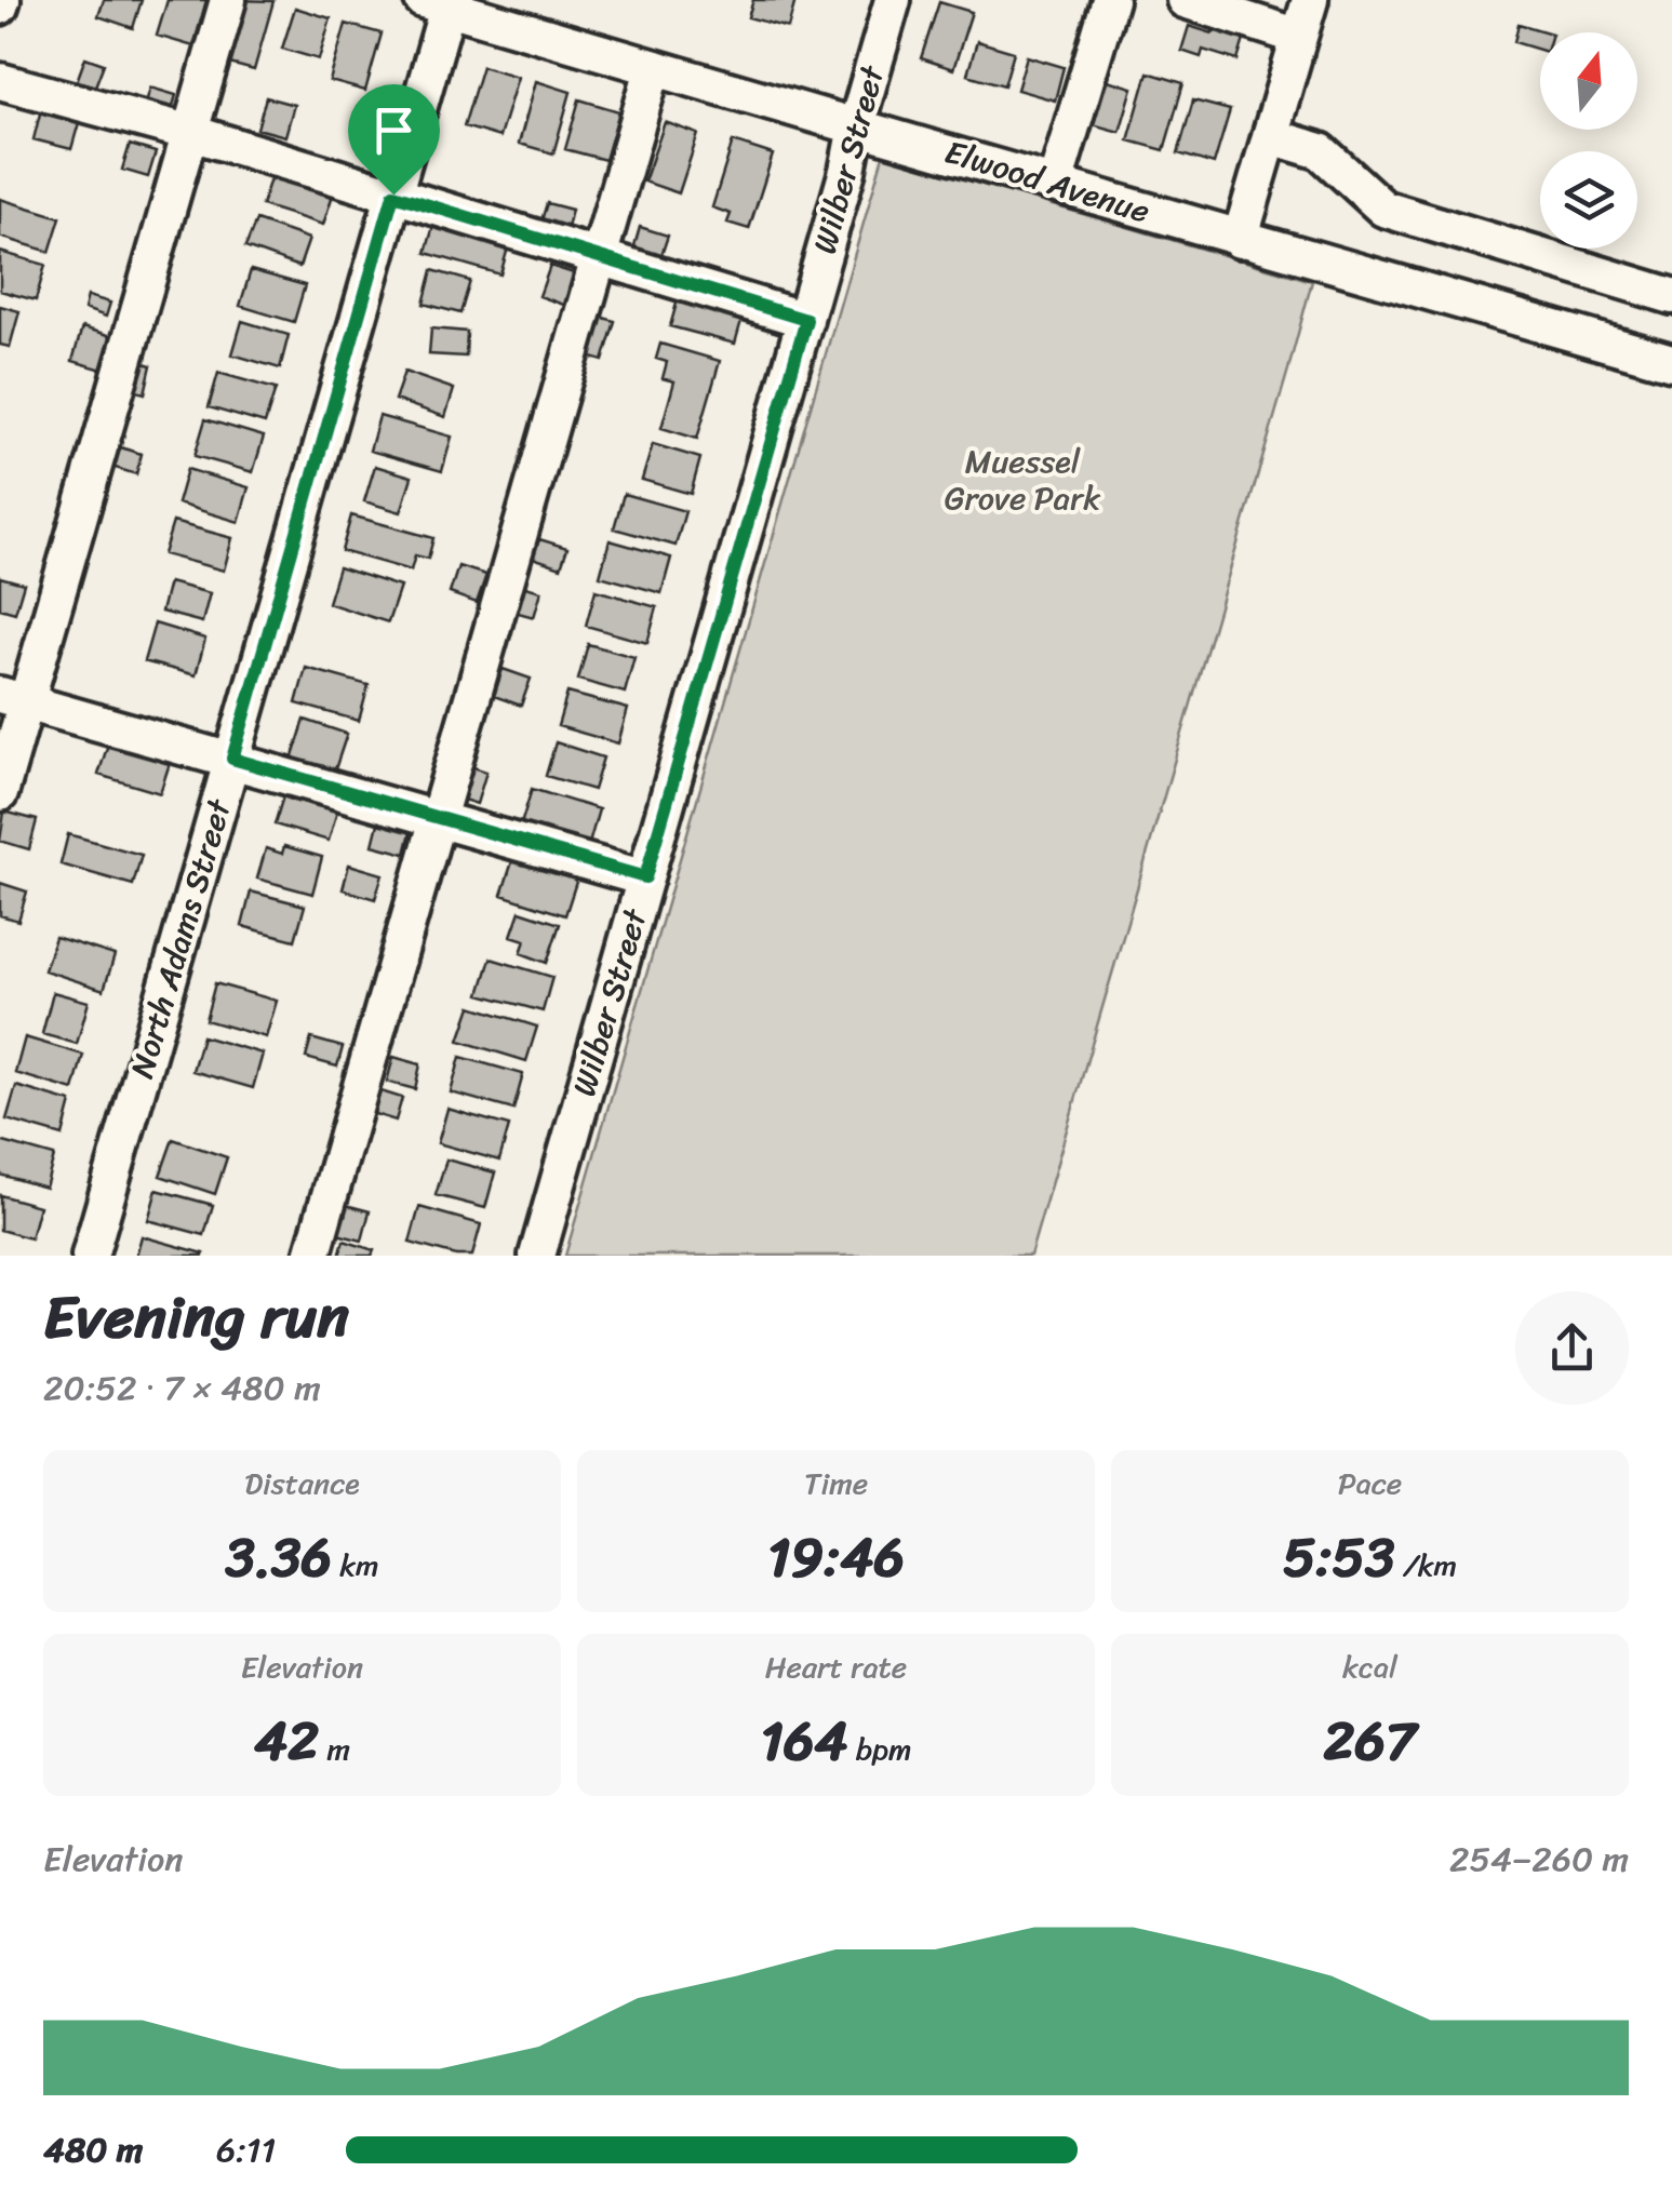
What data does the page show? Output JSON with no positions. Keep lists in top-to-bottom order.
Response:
{
  "streets": {
    "street": ["Wilber Street", "Elwood Avenue", "North Adams Street"]
  },
  "crossings": [
    ["Wilber Street", "Elwood Avenue"],
    ["Elwood Avenue", "North Adams Street"]
  ],
  "parks": ["Muessel Grove Park"],
  "north": "top",
  "page": {
    "heading": ["Evening run", "20:52 · 7 × 480 m"],
    "stats": [
      ["Distance", "3.36 km"],
      ["Time", "19:46"],
      ["Pace", "5:53 /km"],
      ["Elevation", "42 m"],
      ["Heart rate", "164 bpm"],
      ["kcal", "267"]
    ],
    "chart": ["Elevation", "254–260 m"],
    "list": [
      {
        "name": "480 m",
        "note": "6:11"
      }
    ]
  }
}
